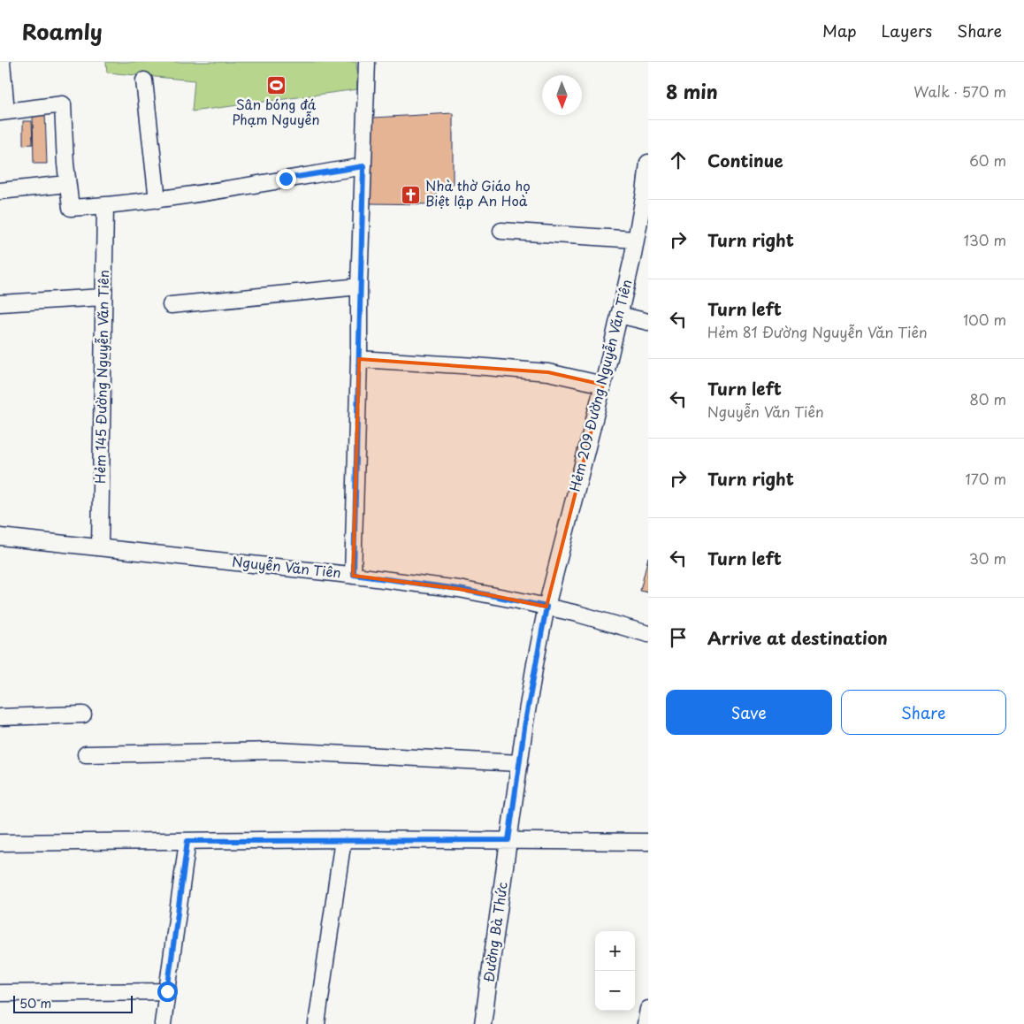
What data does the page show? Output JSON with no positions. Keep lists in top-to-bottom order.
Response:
{
  "streets": {
    "street": [
      "Hẻm 145 Đường Nguyễn Văn Tiên",
      "Hẻm 209 Đường Nguyễn Văn Tiên",
      "Nguyễn Văn Tiên",
      "Đường Bà Thức"
    ]
  },
  "crossings": [
    ["Hẻm 145 Đường Nguyễn Văn Tiên", "Nguyễn Văn Tiên"],
    ["Hẻm 209 Đường Nguyễn Văn Tiên", "Nguyễn Văn Tiên"],
    ["Hẻm 209 Đường Nguyễn Văn Tiên", "Đường Bà Thức"]
  ],
  "places": {
    "sports": ["Sân bóng đá Phạm Nguyễn"],
    "church": ["Nhà thờ Giáo họ Biệt lập An Hoà"]
  },
  "scale_bar": "50 m",
  "north": "bottom",
  "page": {
    "header": "Roamly",
    "nav": ["Map", "Layers", "Share"],
    "heading": ["8 min", "Walk · 570 m"],
    "list": [
      ["Continue", "60 m"],
      ["Turn right", "130 m"],
      ["Turn left", "Hẻm 81 Đường Nguyễn Văn Tiên", "100 m"],
      ["Turn left", "Nguyễn Văn Tiên", "80 m"],
      ["Turn right", "170 m"],
      ["Turn left", "30 m"],
      "Arrive at destination"
    ],
    "buttons": ["Save", "Share"],
    "map_buttons": ["+", "−"],
    "scale": "50 m"
  }
}
